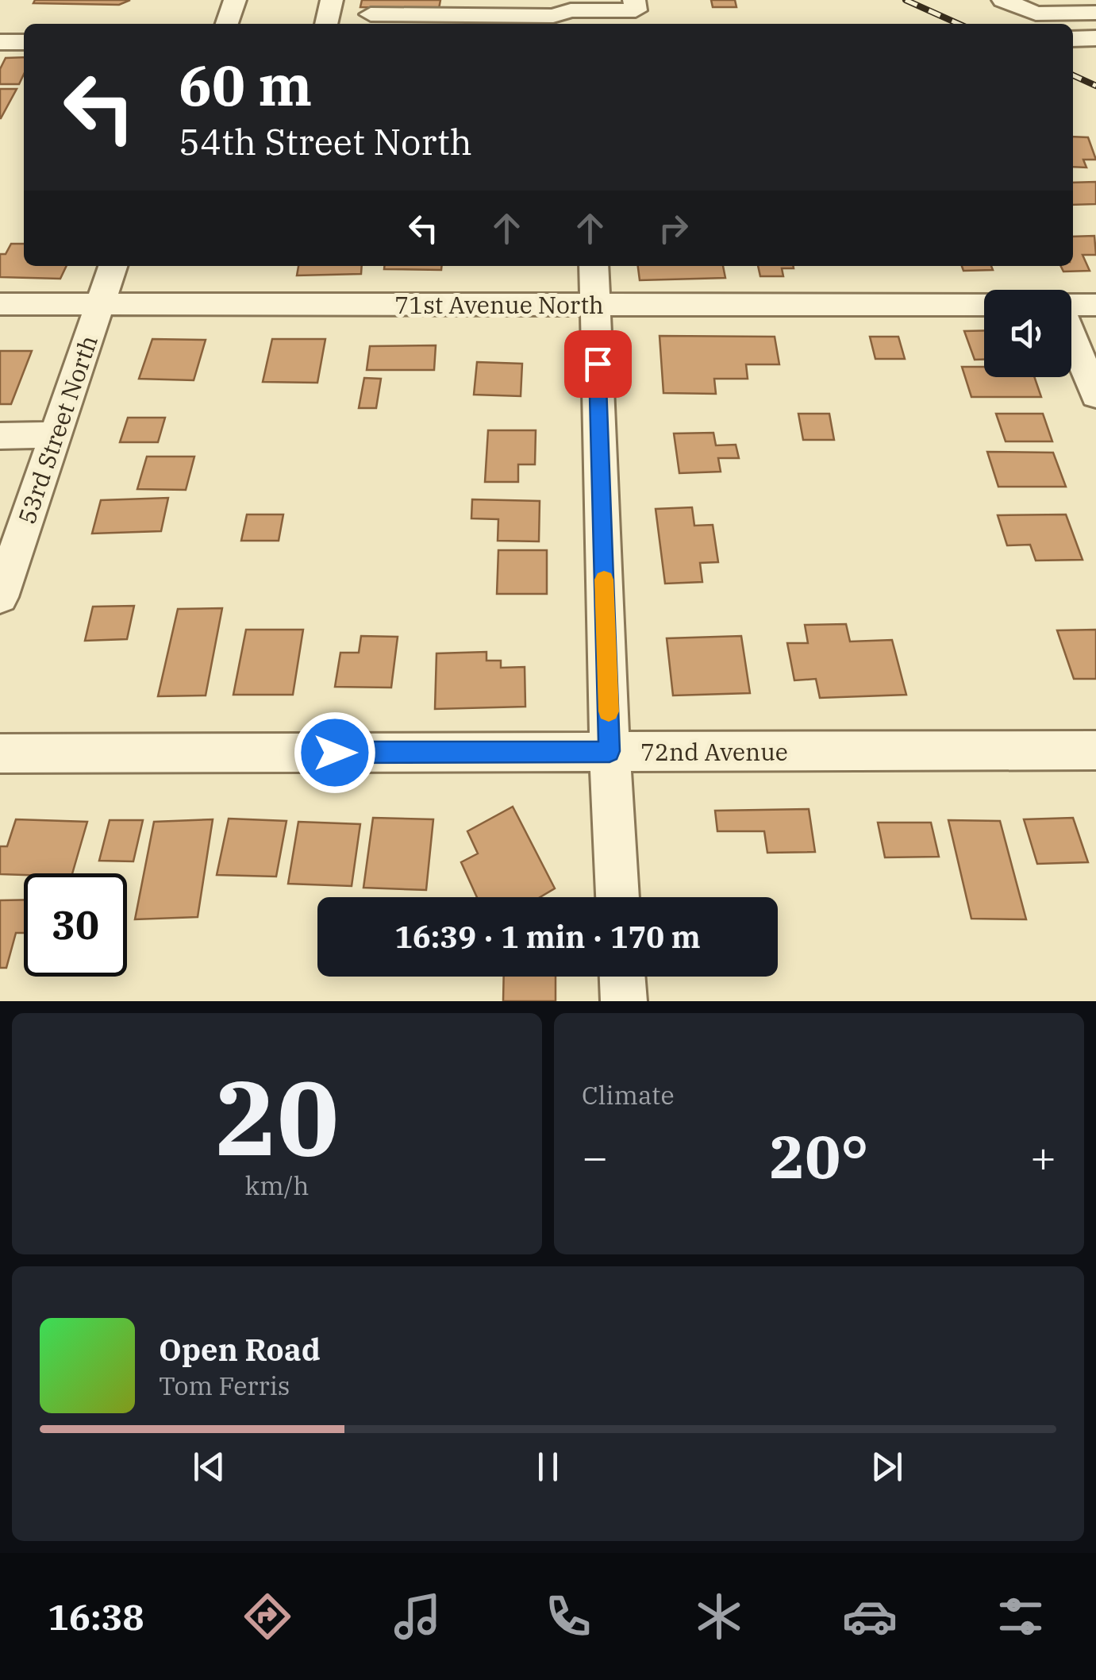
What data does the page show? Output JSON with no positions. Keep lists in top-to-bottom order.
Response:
{
  "streets": {
    "street": ["71st Avenue North", "53rd Street North", "72nd Avenue"]
  },
  "crossings": [
    ["71st Avenue North", "53rd Street North"]
  ],
  "page": {
    "turn": ["60 m", "54th Street North"],
    "limit": "30",
    "trip": "16:39 · 1 min · 170 m",
    "tile": [
      ["20", "km/h"],
      "Climate"
    ],
    "heat": ["−", "20°", "+"],
    "song": ["Open Road", "Tom Ferris"],
    "tabs": "16:38"
  }
}
